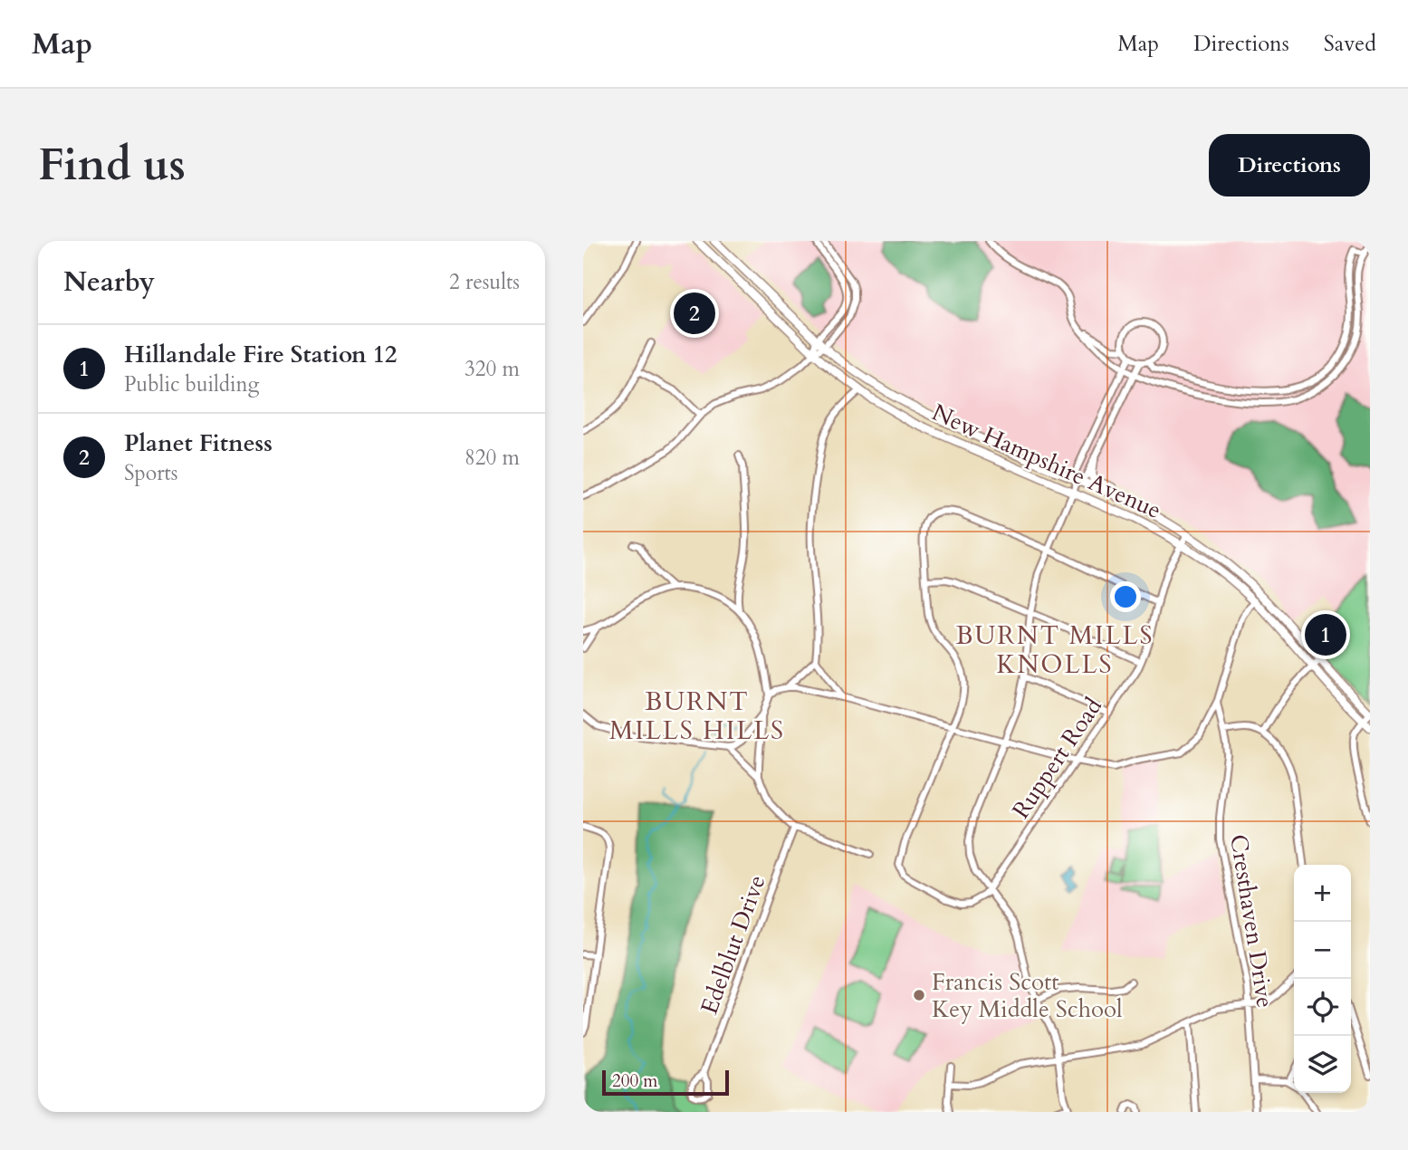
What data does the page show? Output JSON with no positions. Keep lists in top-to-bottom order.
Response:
{
  "streets": {
    "main road": ["New Hampshire Avenue"],
    "street": ["Ruppert Road", "Cresthaven Drive", "Edelblut Drive"]
  },
  "crossings": [
    ["New Hampshire Avenue", "Ruppert Road"]
  ],
  "districts": ["BURNT MILLS KNOLLS", "BURNT MILLS HILLS"],
  "places": ["Francis Scott Key Middle School"],
  "scale_bar": "200 m",
  "page": {
    "header": "Map",
    "nav": ["Map", "Directions", "Saved"],
    "buttons": "Directions",
    "title": "Find us",
    "heading": ["Nearby", "2 results"],
    "pins": ["2", "1"],
    "list": [
      {
        "mark": "1",
        "name": "Hillandale Fire Station 12",
        "note": "Public building",
        "value": "320 m"
      },
      {
        "mark": "2",
        "name": "Planet Fitness",
        "note": "Sports",
        "value": "820 m"
      }
    ],
    "map_buttons": ["+", "−"],
    "scale": "200 m"
  }
}
